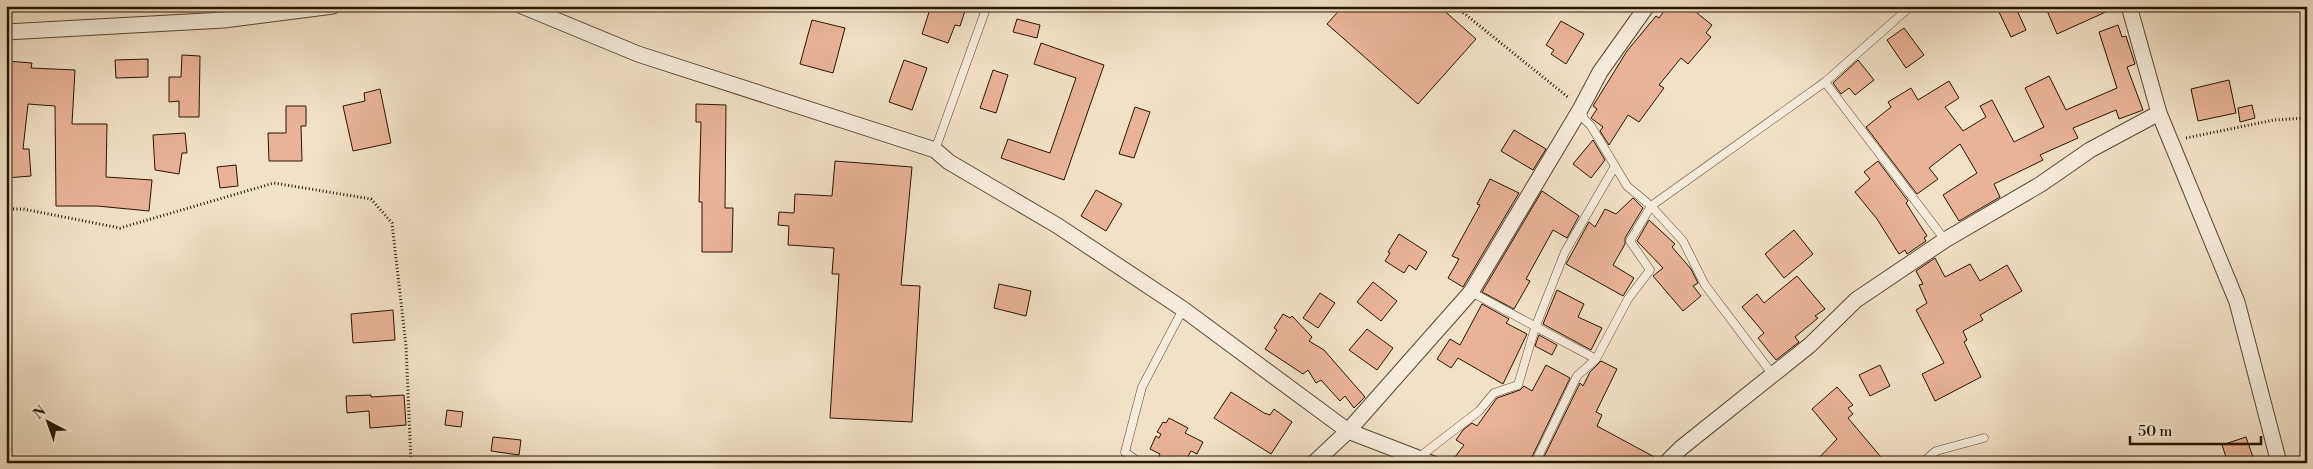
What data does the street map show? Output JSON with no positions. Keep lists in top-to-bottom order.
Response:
{
  "scale_bar": "50 m",
  "north": "top left"
}
